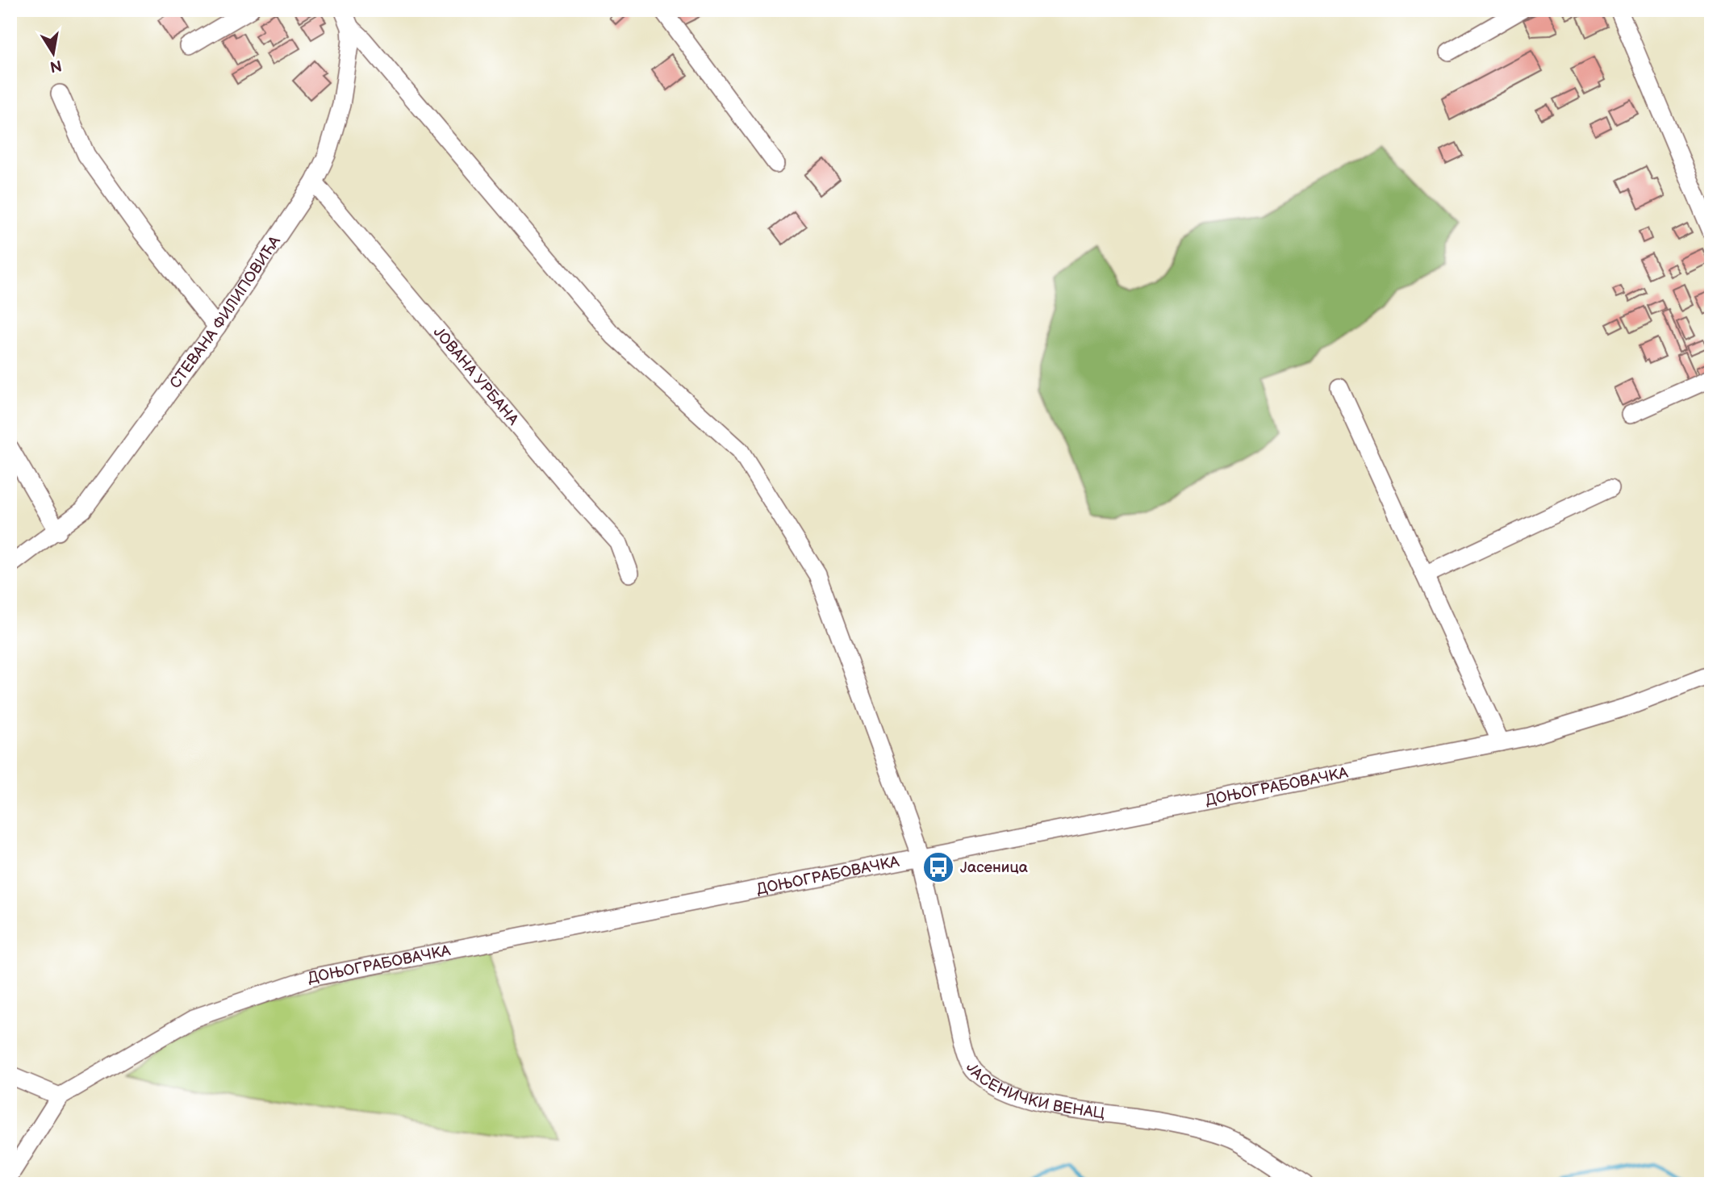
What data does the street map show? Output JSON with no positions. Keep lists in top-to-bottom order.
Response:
{
  "streets": {
    "street": [
      "СТЕВАНА ФИЛИПОВИЋА",
      "ЈОВАНА УРБАНА",
      "ДОЊОГРАБОВАЧКА",
      "ЈАСЕНИЧКИ ВЕНАЦ"
    ]
  },
  "crossings": [
    ["СТЕВАНА ФИЛИПОВИЋА", "ЈОВАНА УРБАНА"],
    ["СТЕВАНА ФИЛИПОВИЋА", "ЈАСЕНИЧКИ ВЕНАЦ"],
    ["ДОЊОГРАБОВАЧКА", "ЈАСЕНИЧКИ ВЕНАЦ"]
  ],
  "places": {
    "bus stop": ["Јасеница"]
  },
  "north": "bottom"
}
